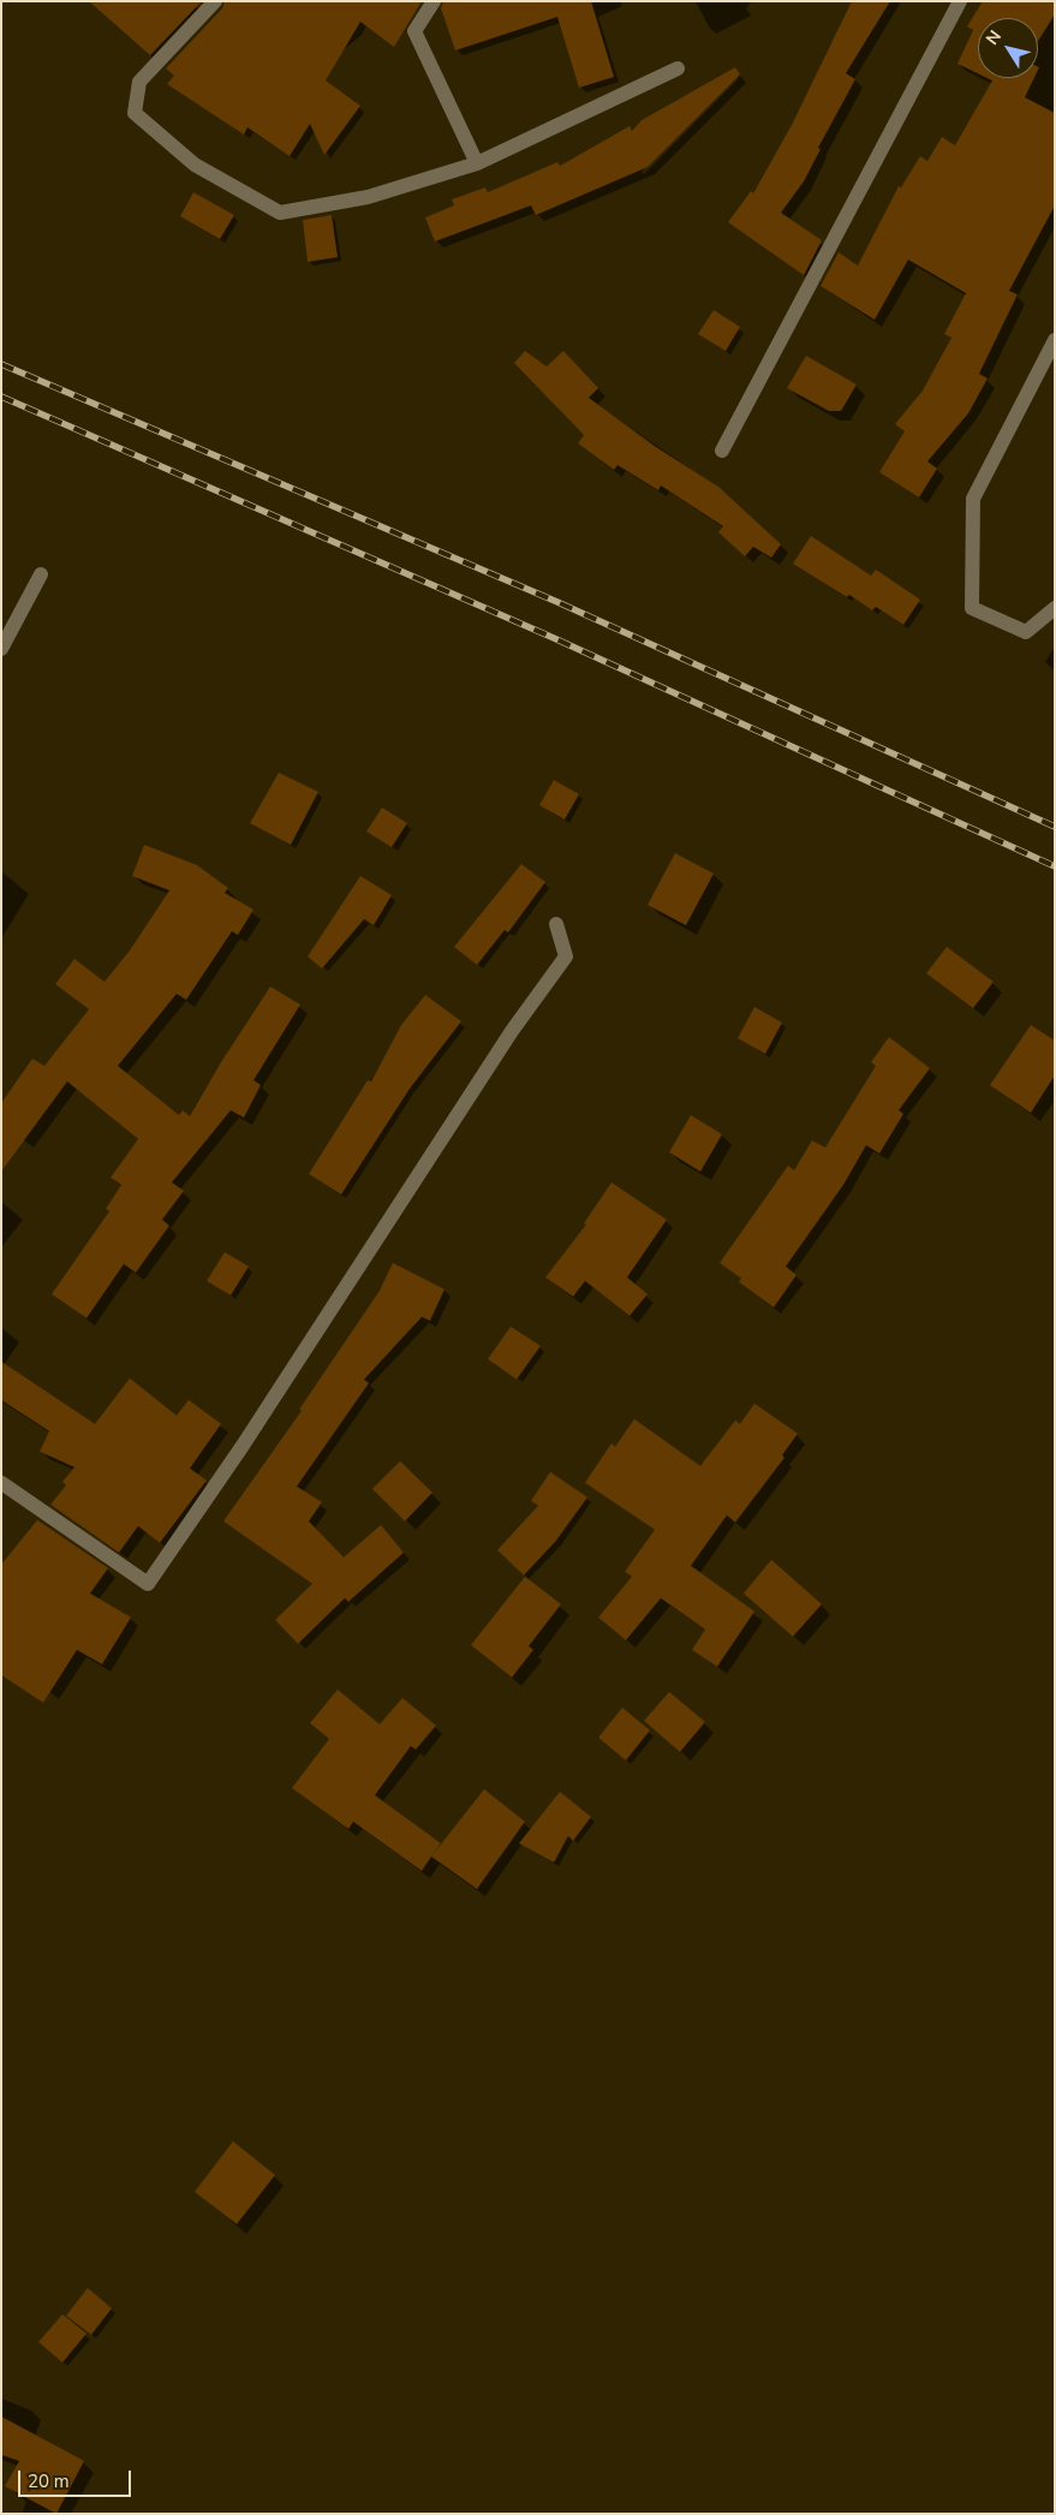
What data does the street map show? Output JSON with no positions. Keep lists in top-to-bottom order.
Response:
{
  "scale_bar": "20 m",
  "north": "top left"
}
